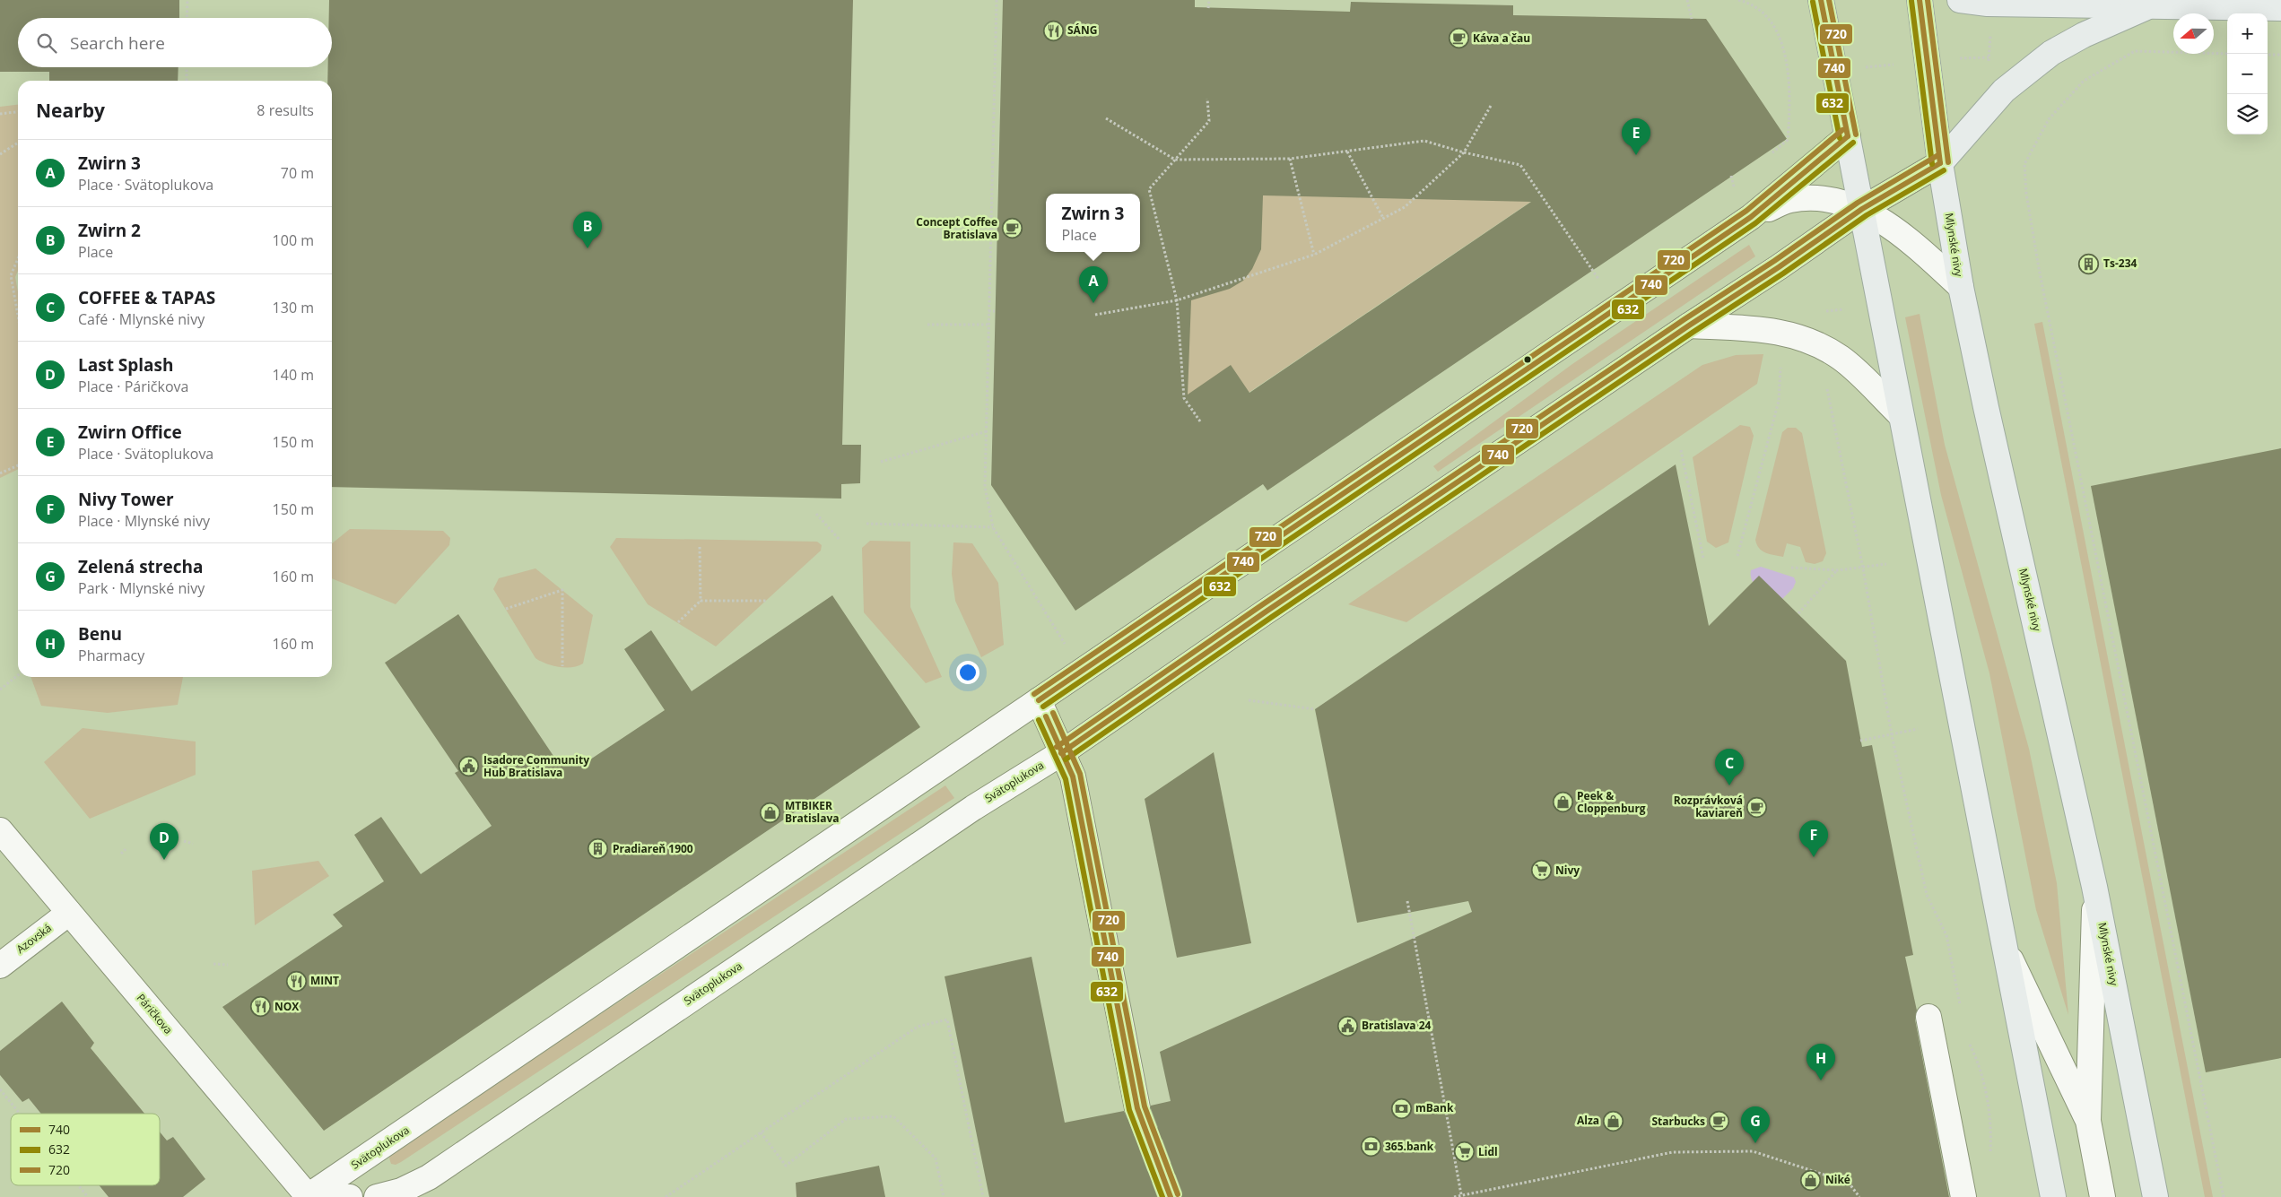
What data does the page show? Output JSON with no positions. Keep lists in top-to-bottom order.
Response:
{
  "streets": {
    "main road": ["Mlynské nivy"],
    "street": ["Svätoplukova", "Azovská", "Páričkova"]
  },
  "crossings": [
    ["Mlynské nivy", "Svätoplukova"],
    ["Svätoplukova", "Páričkova"],
    ["Azovská", "Páričkova"]
  ],
  "places": {
    "restaurant": ["SÁNG", "MINT", "NOX"],
    "cafe": [
      "Káva a čau",
      "Concept Coffee Bratislava",
      "Rozprávková kaviareň",
      "Starbucks"
    ],
    "building": ["Ts-234", "Pradiareň 1900"],
    "public building": ["Isadore Community Hub Bratislava", "Bratislava 24"],
    "shop": [
      "Peek & Cloppenburg",
      "MTBIKER Bratislava",
      "Alza",
      "Niké"
    ],
    "supermarket": ["Nivy", "Lidl"],
    "bank": ["mBank", "365.bank"]
  },
  "lines": ["transit line 740", "transit line 720", "transit line 632"],
  "legend": ["740", "632", "720"],
  "north": "left",
  "page": {
    "map_buttons": ["+", "−"],
    "search": "Search here",
    "heading": ["Nearby", "8 results"],
    "pins": [
      "E",
      "B",
      "A",
      "C",
      "F",
      "D",
      "H",
      "G"
    ],
    "list": [
      {
        "mark": "A",
        "name": "Zwirn 3",
        "note": "Place · Svätoplukova",
        "value": "70 m"
      },
      {
        "mark": "B",
        "name": "Zwirn 2",
        "note": "Place",
        "value": "100 m"
      },
      {
        "mark": "C",
        "name": "COFFEE & TAPAS",
        "note": "Café · Mlynské nivy",
        "value": "130 m"
      },
      {
        "mark": "D",
        "name": "Last Splash",
        "note": "Place · Páričkova",
        "value": "140 m"
      },
      {
        "mark": "E",
        "name": "Zwirn Office",
        "note": "Place · Svätoplukova",
        "value": "150 m"
      },
      {
        "mark": "F",
        "name": "Nivy Tower",
        "note": "Place · Mlynské nivy",
        "value": "150 m"
      },
      {
        "mark": "G",
        "name": "Zelená strecha",
        "note": "Park · Mlynské nivy",
        "value": "160 m"
      },
      {
        "mark": "H",
        "name": "Benu",
        "note": "Pharmacy",
        "value": "160 m"
      }
    ],
    "popup": ["Zwirn 3", "Place"]
  }
}
